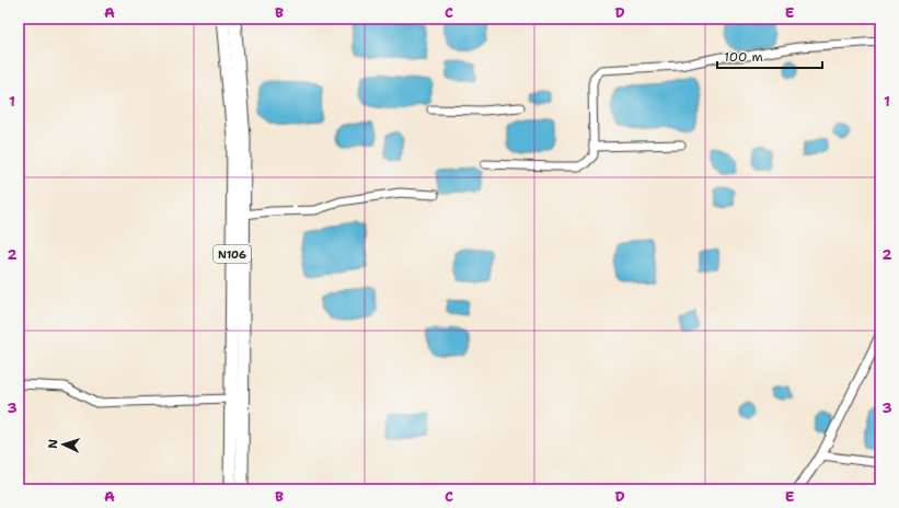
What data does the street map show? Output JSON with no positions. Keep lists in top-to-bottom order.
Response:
{
  "streets": {
    "highway": ["N106"]
  },
  "scale_bar": "100 m",
  "north": "left",
  "grid": {
    "columns": [
      "A",
      "B",
      "C",
      "D",
      "E"
    ],
    "rows": ["1", "2", "3"]
  }
}
